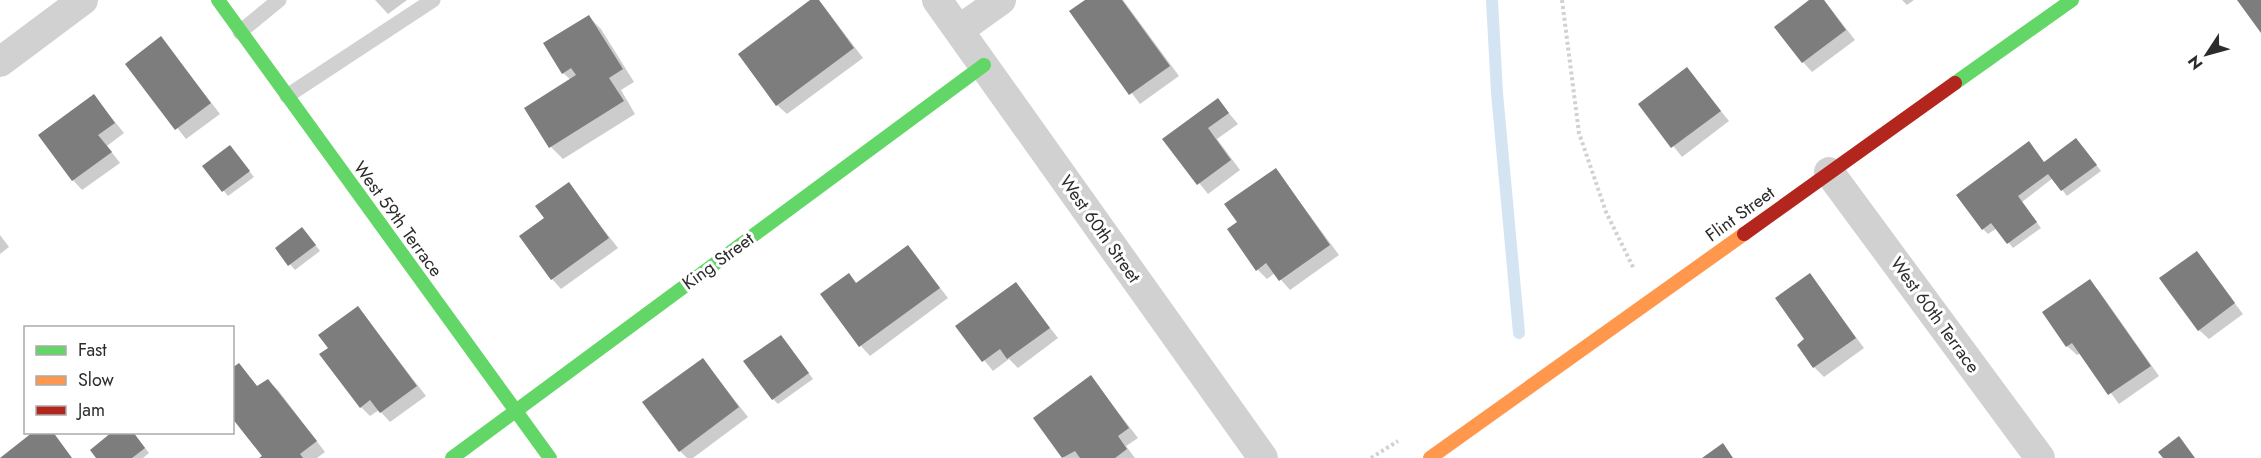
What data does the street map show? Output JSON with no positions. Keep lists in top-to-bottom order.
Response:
{
  "streets": {
    "street": [
      "Flint Street",
      "West 59th Terrace",
      "West 60th Street",
      "King Street",
      "West 60th Terrace"
    ]
  },
  "crossings": [
    ["Flint Street", "West 60th Terrace"],
    ["West 59th Terrace", "King Street"],
    ["West 60th Street", "King Street"]
  ],
  "legend": ["Fast", "Slow", "Jam"],
  "north": "bottom left"
}
